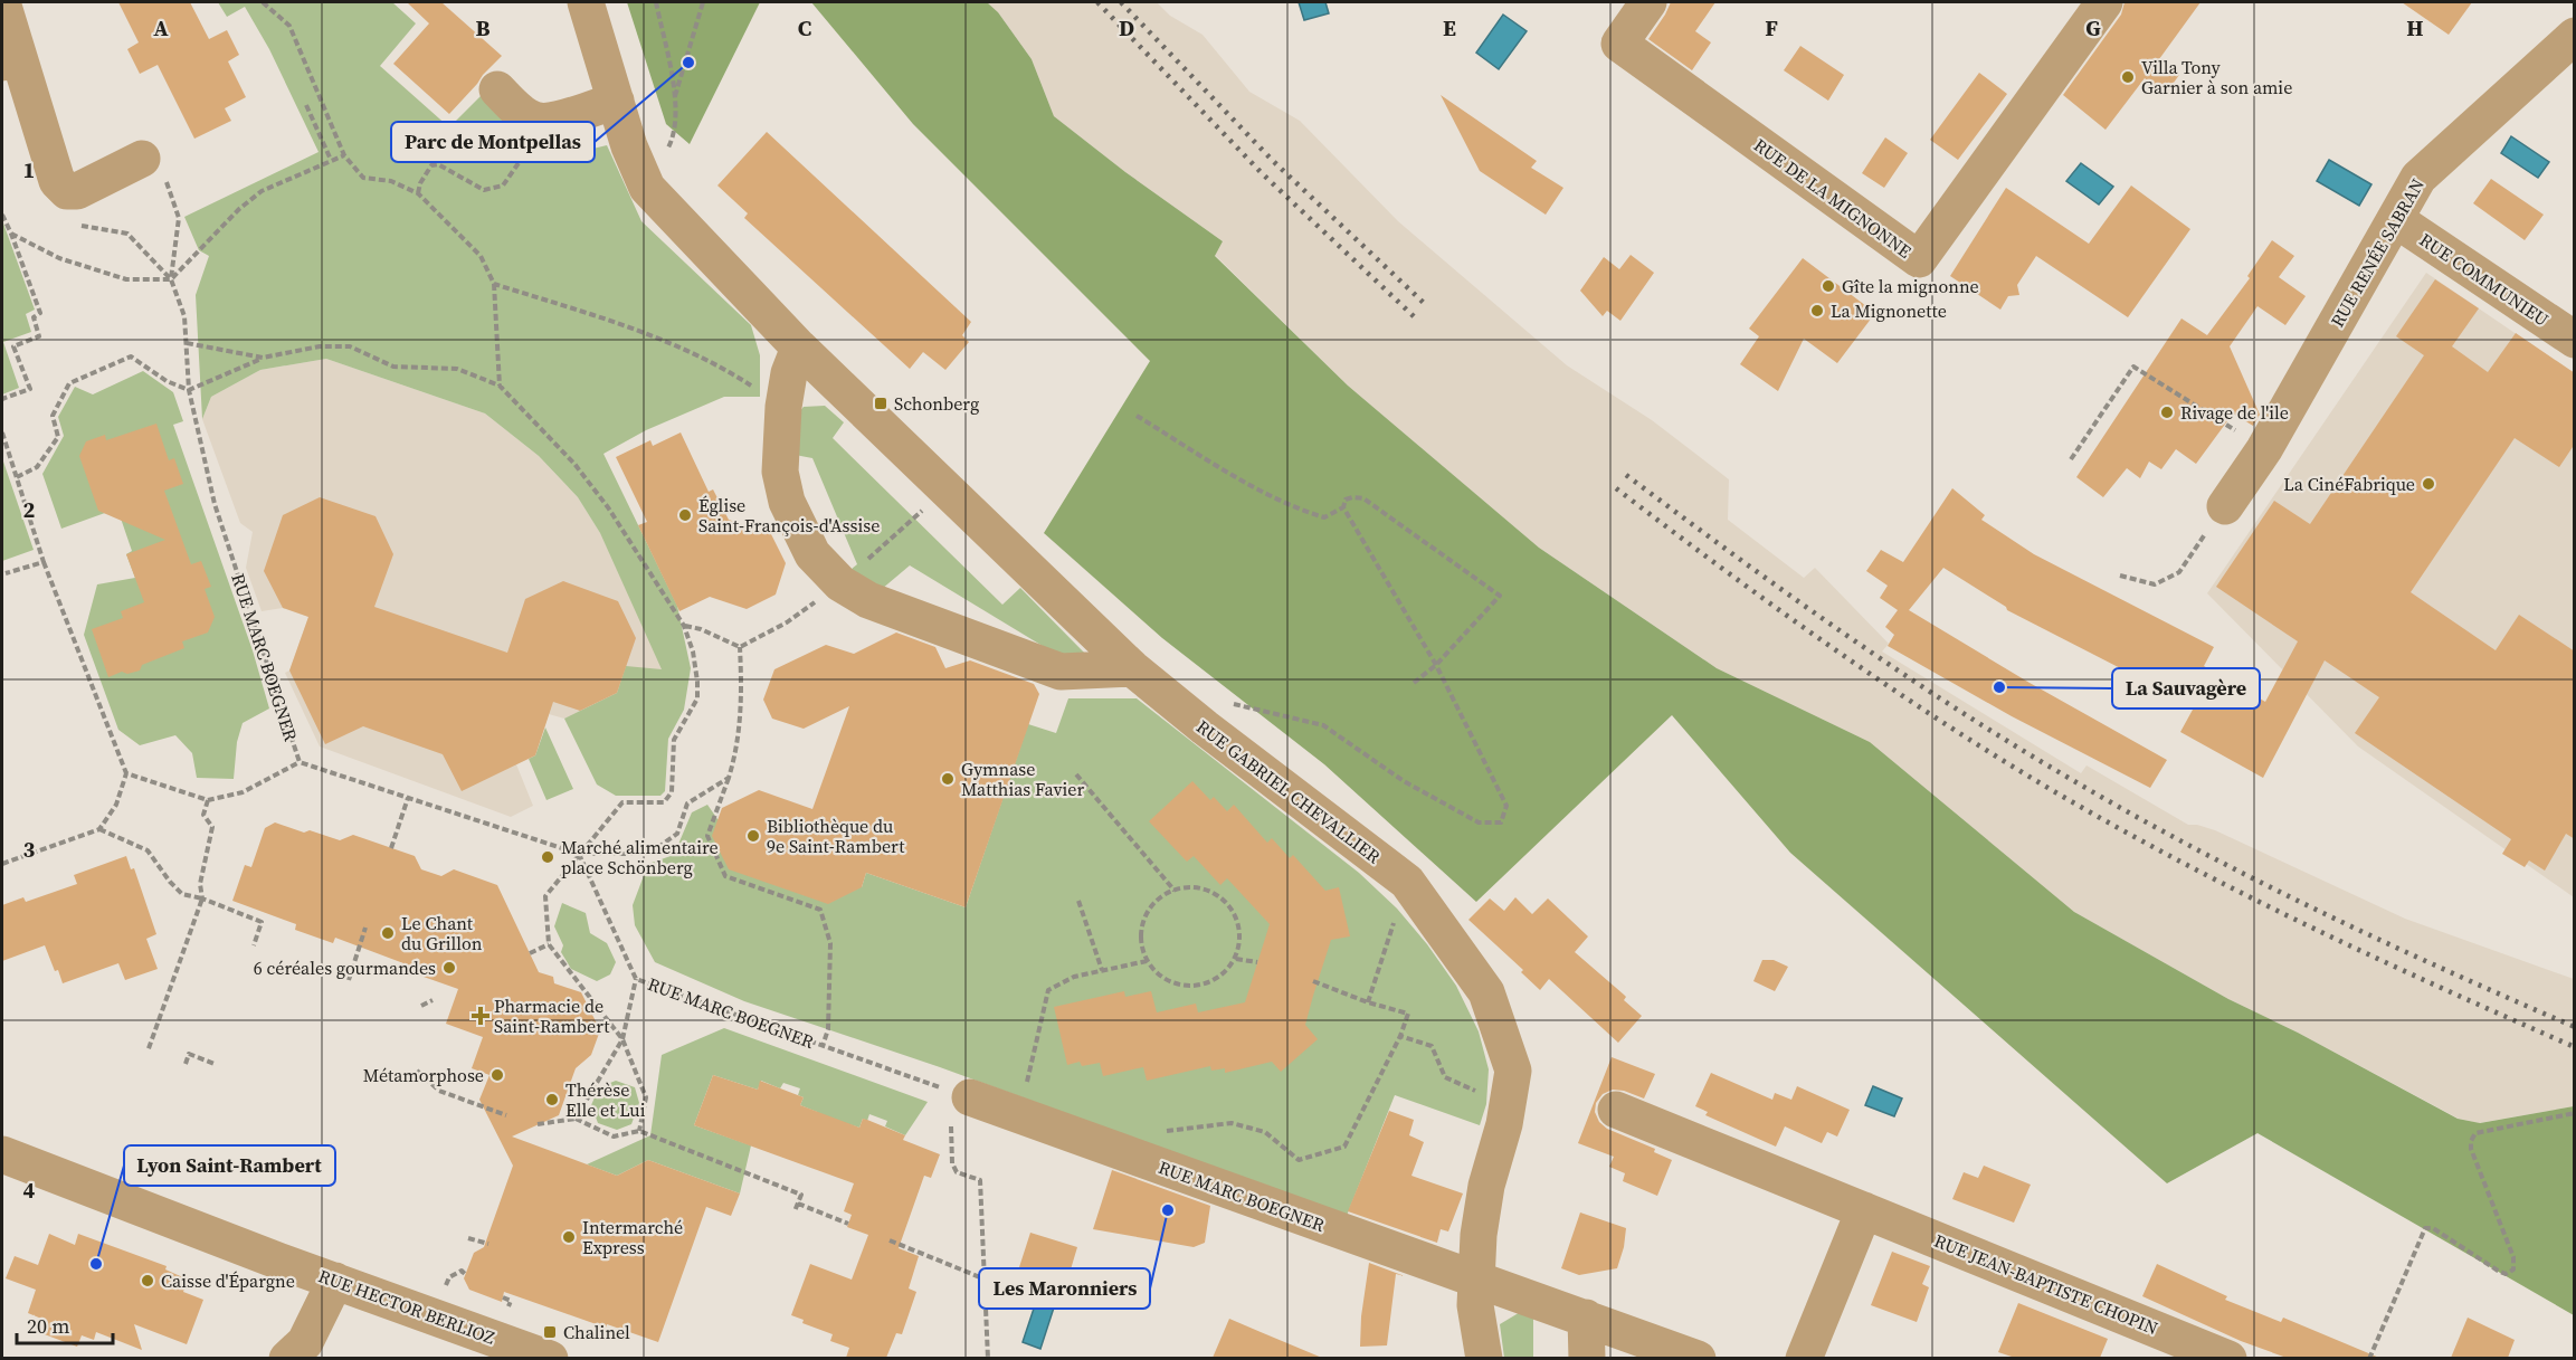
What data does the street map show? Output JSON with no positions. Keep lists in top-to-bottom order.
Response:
{
  "streets": {
    "street": [
      "RUE DE LA MIGNONNE",
      "RUE RENÉE SABRAN",
      "RUE COMMUNIEU",
      "RUE MARC BOEGNER",
      "RUE GABRIEL CHEVALLIER",
      "RUE JEAN-BAPTISTE CHOPIN",
      "RUE HECTOR BERLIOZ"
    ]
  },
  "crossings": [
    ["RUE RENÉE SABRAN", "RUE COMMUNIEU"],
    ["RUE MARC BOEGNER", "RUE GABRIEL CHEVALLIER"]
  ],
  "places": {
    "other": [
      "Parc de Montpellas",
      "Villa Tony Garnier à son amie",
      "Gîte la mignonne",
      "La Mignonette",
      "Rivage de l'ile",
      "La CinéFabrique",
      "Église Saint-François-d'Assise",
      "La Sauvagère",
      "Gymnase Matthias Favier",
      "Bibliothèque du 9e Saint-Rambert",
      "Marché alimentaire place Schönberg",
      "Le Chant du Grillon",
      "6 céréales gourmandes",
      "Métamorphose",
      "Thérèse Elle et Lui",
      "Les Maronniers",
      "Intermarché Express",
      "Lyon Saint-Rambert",
      "Caisse d'Épargne"
    ],
    "transit": ["Schonberg", "Chalinel"],
    "health": ["Pharmacie de Saint-Rambert"]
  },
  "scale_bar": "20 m",
  "grid": {
    "columns": [
      "A",
      "B",
      "C",
      "D",
      "E",
      "F",
      "G",
      "H"
    ],
    "rows": [
      "1",
      "2",
      "3",
      "4"
    ]
  }
}
